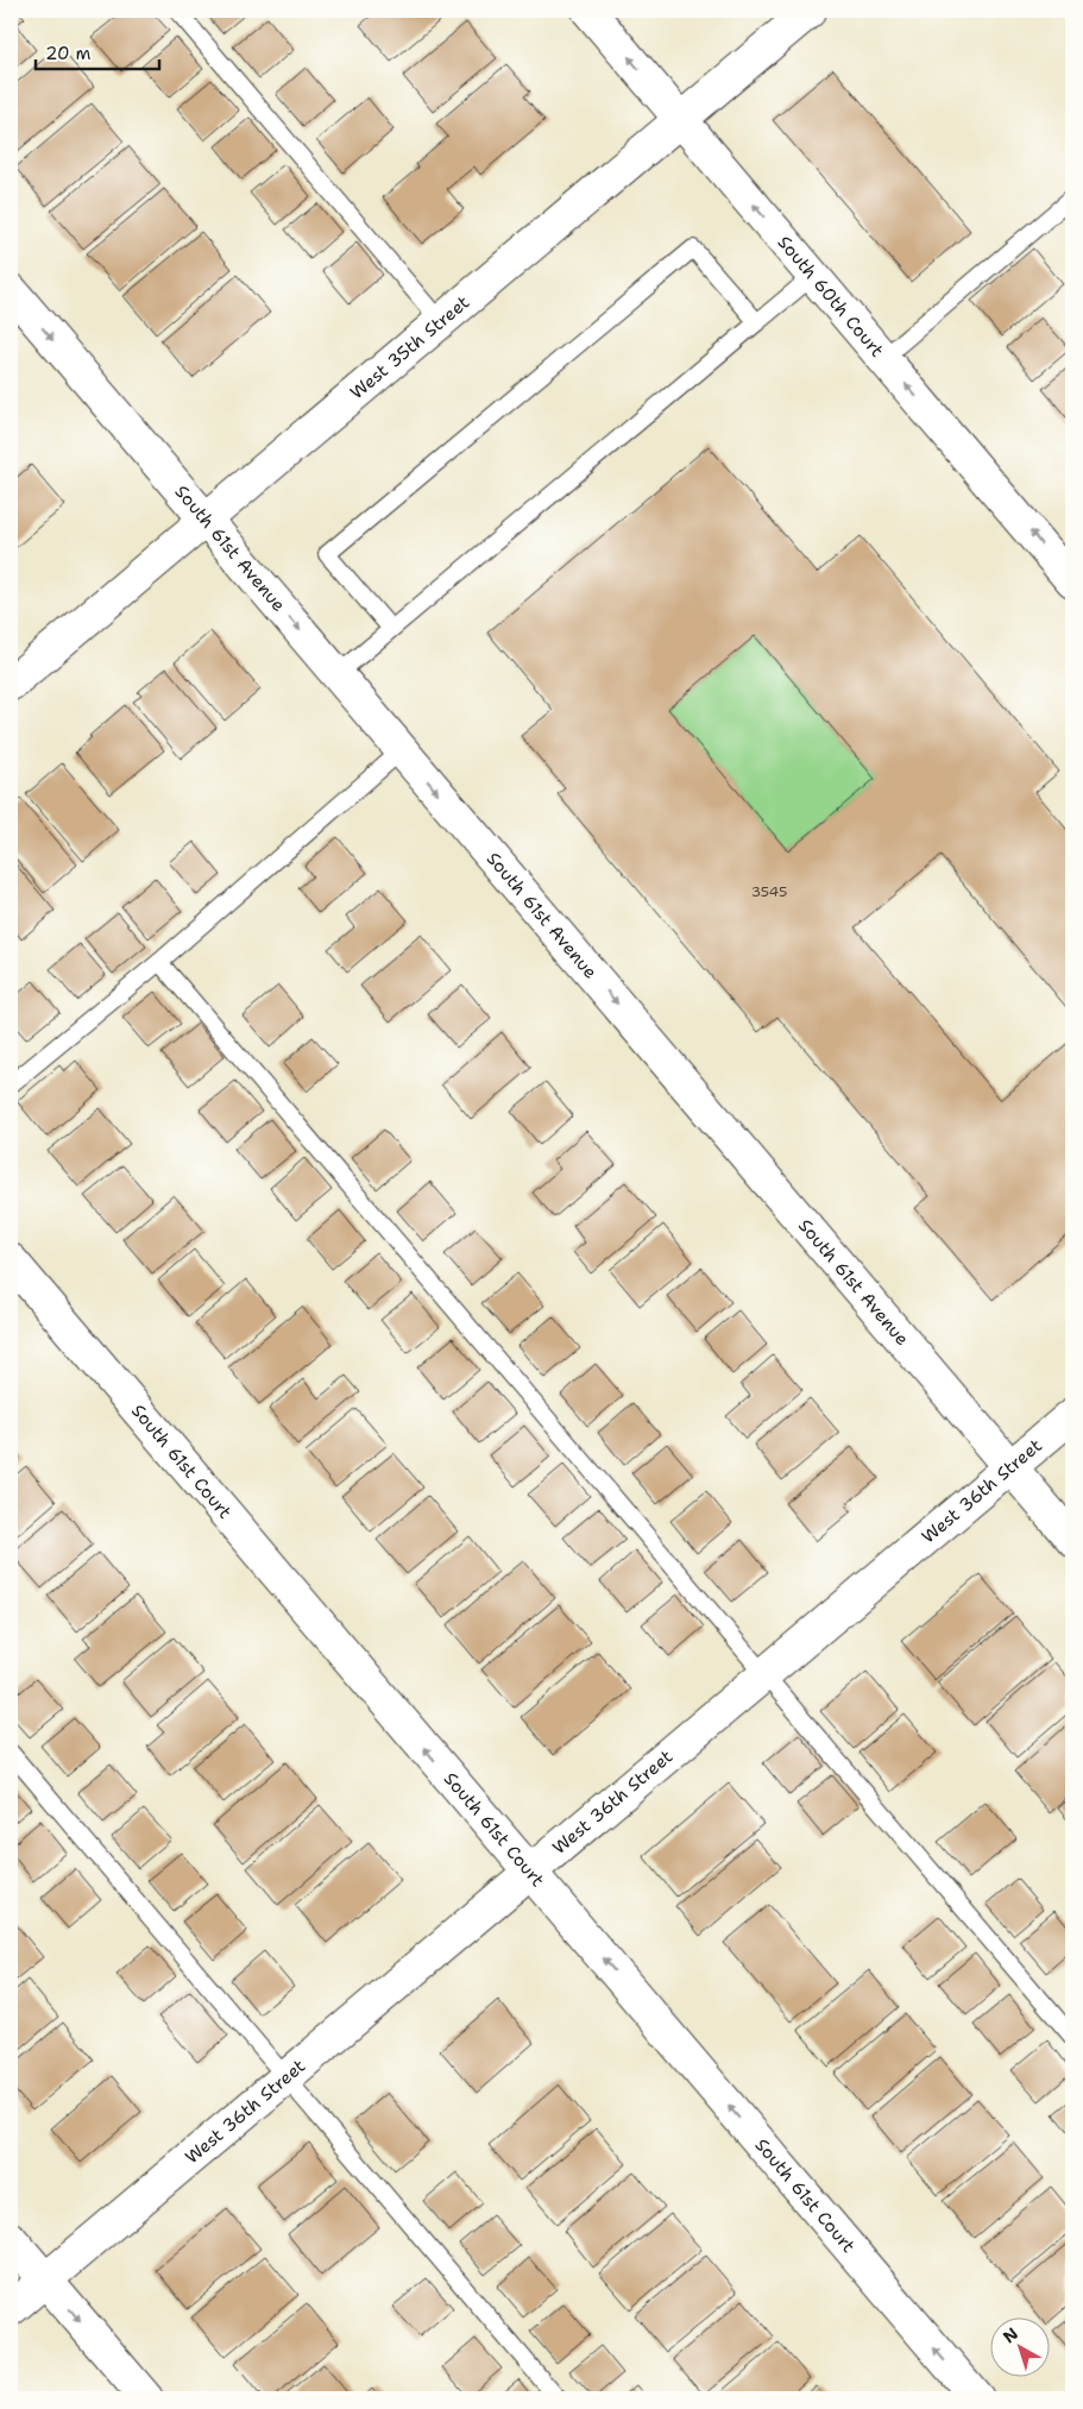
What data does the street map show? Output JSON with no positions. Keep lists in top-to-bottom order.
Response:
{
  "streets": {
    "street": [
      "South 60th Court",
      "West 35th Street",
      "South 61st Avenue",
      "South 61st Court",
      "West 36th Street"
    ]
  },
  "crossings": [
    ["South 60th Court", "West 35th Street"],
    ["West 35th Street", "South 61st Avenue"],
    ["South 61st Avenue", "West 36th Street"],
    ["South 61st Court", "West 36th Street"]
  ],
  "one_way": ["South 60th Court", "South 61st Avenue", "South 61st Court"],
  "house_numbers": ["3545"],
  "scale_bar": "20 m",
  "north": "top left"
}
